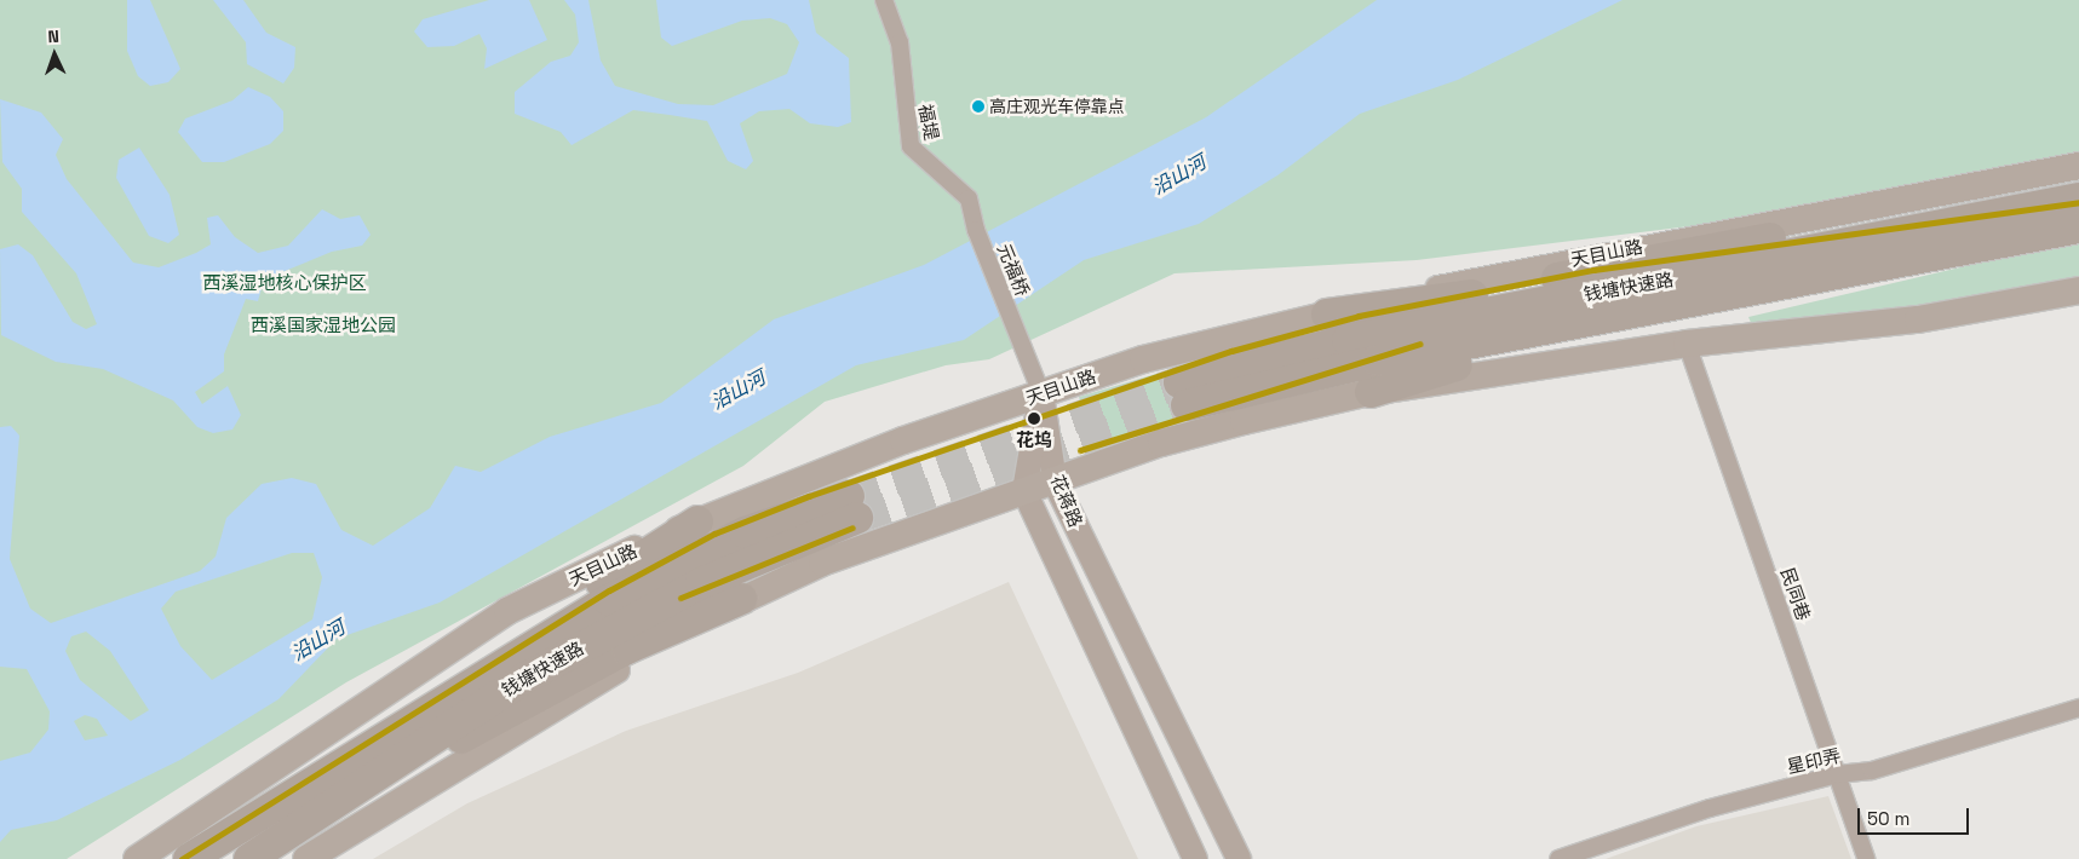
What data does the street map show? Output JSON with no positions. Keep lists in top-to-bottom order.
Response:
{
  "streets": {
    "highway": ["钱塘快速路"],
    "main road": ["天目山路"],
    "street": [
      "福堤",
      "元福桥",
      "花蒋路",
      "民同巷",
      "星印弄"
    ]
  },
  "crossings": [
    ["福堤", "元福桥"],
    ["天目山路", "元福桥"],
    ["天目山路", "花蒋路"],
    ["元福桥", "花蒋路"],
    ["民同巷", "星印弄"]
  ],
  "water": ["沿山河"],
  "parks": ["西溪湿地核心保护区", "西溪国家湿地公园"],
  "places": ["高庄观光车停靠点", "花坞"],
  "scale_bar": "50 m",
  "north": "top"
}
